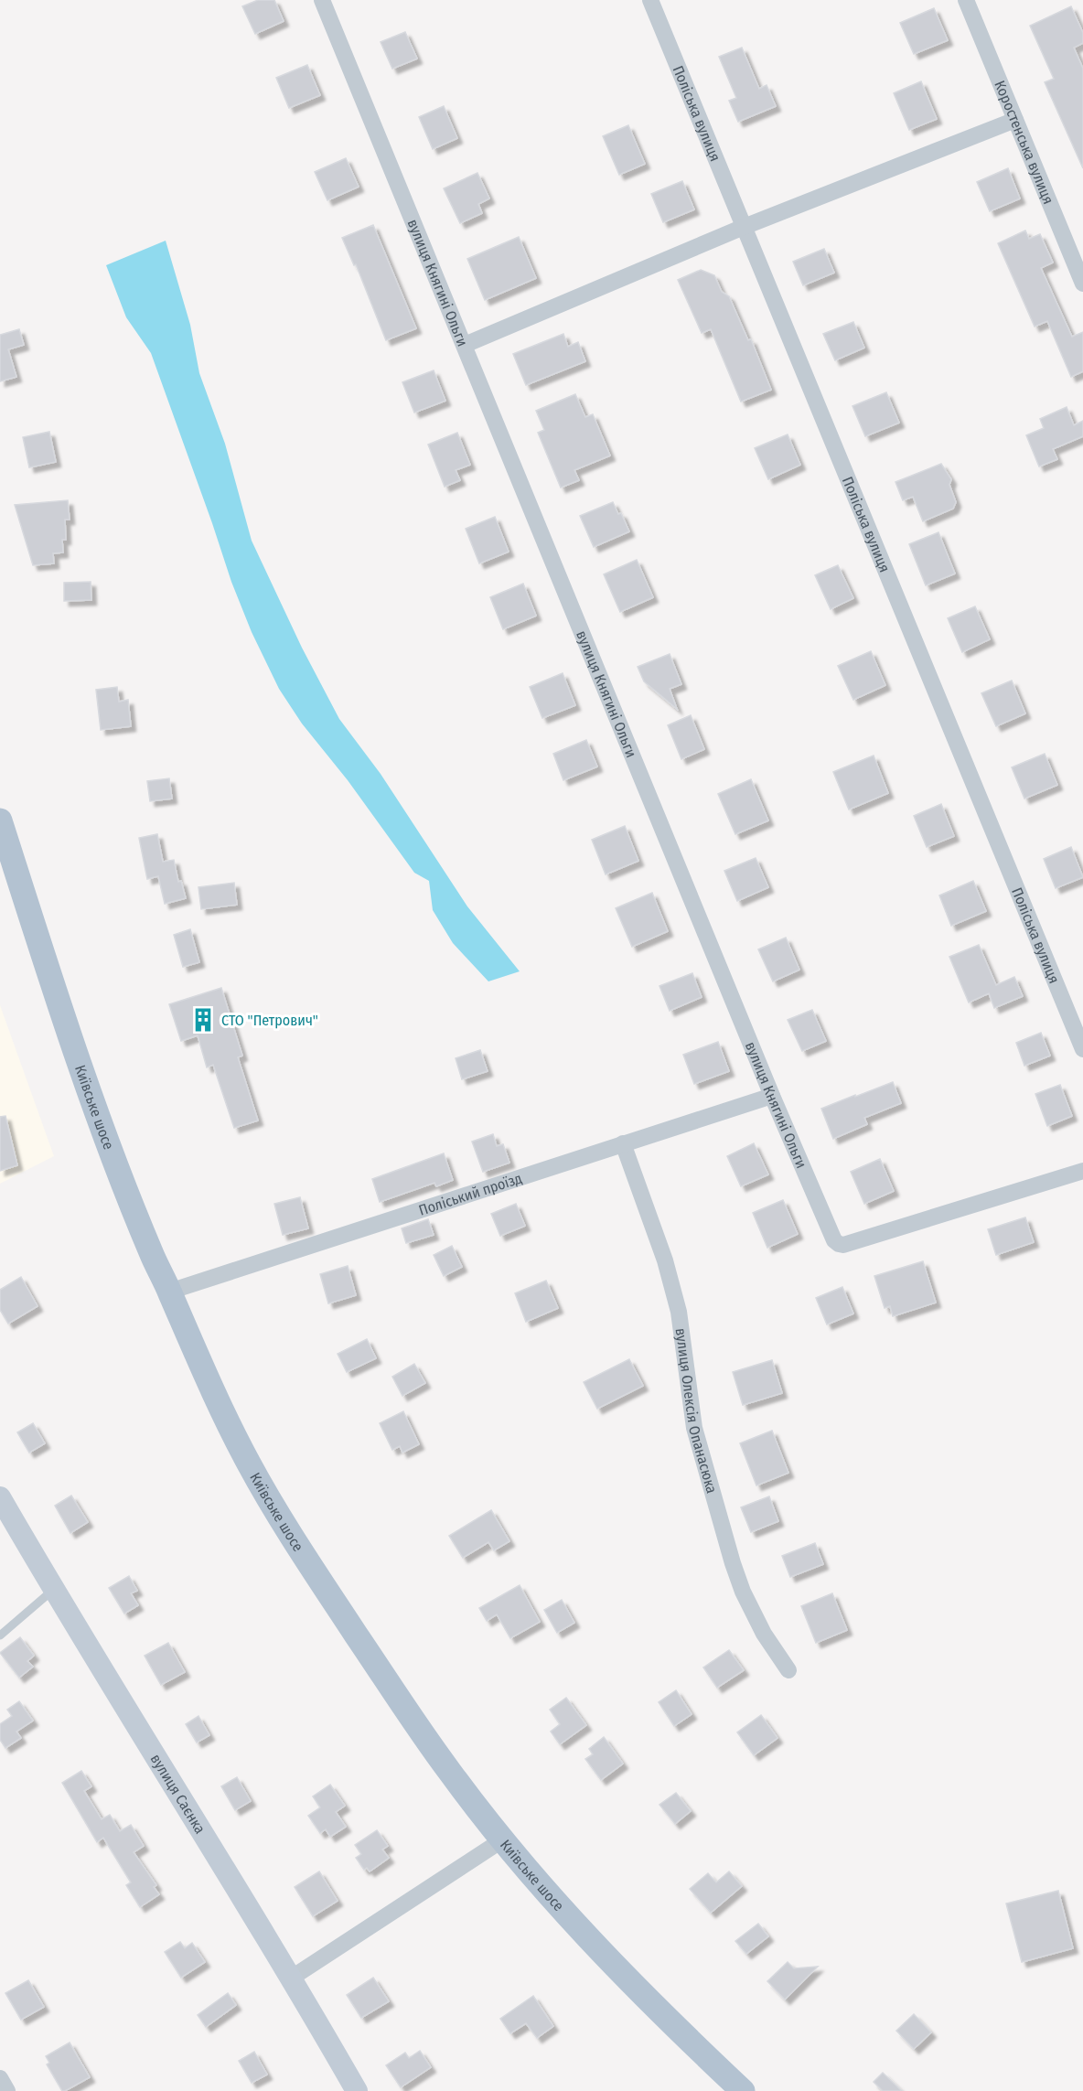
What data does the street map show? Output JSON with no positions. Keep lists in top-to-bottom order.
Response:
{
  "streets": {
    "main road": ["Київське шосе"],
    "street": [
      "Поліська вулиця",
      "Коростенська вулиця",
      "вулиця Княгині Ольги",
      "Поліський проїзд",
      "вулиця Олексія Опанасюка",
      "вулиця Саєнка"
    ]
  },
  "crossings": [
    ["вулиця Княгині Ольги", "Поліський проїзд"],
    ["Київське шосе", "Поліський проїзд"],
    ["Поліський проїзд", "вулиця Олексія Опанасюка"]
  ],
  "places": {
    "building": ["СТО \"Петрович\""]
  }
}
